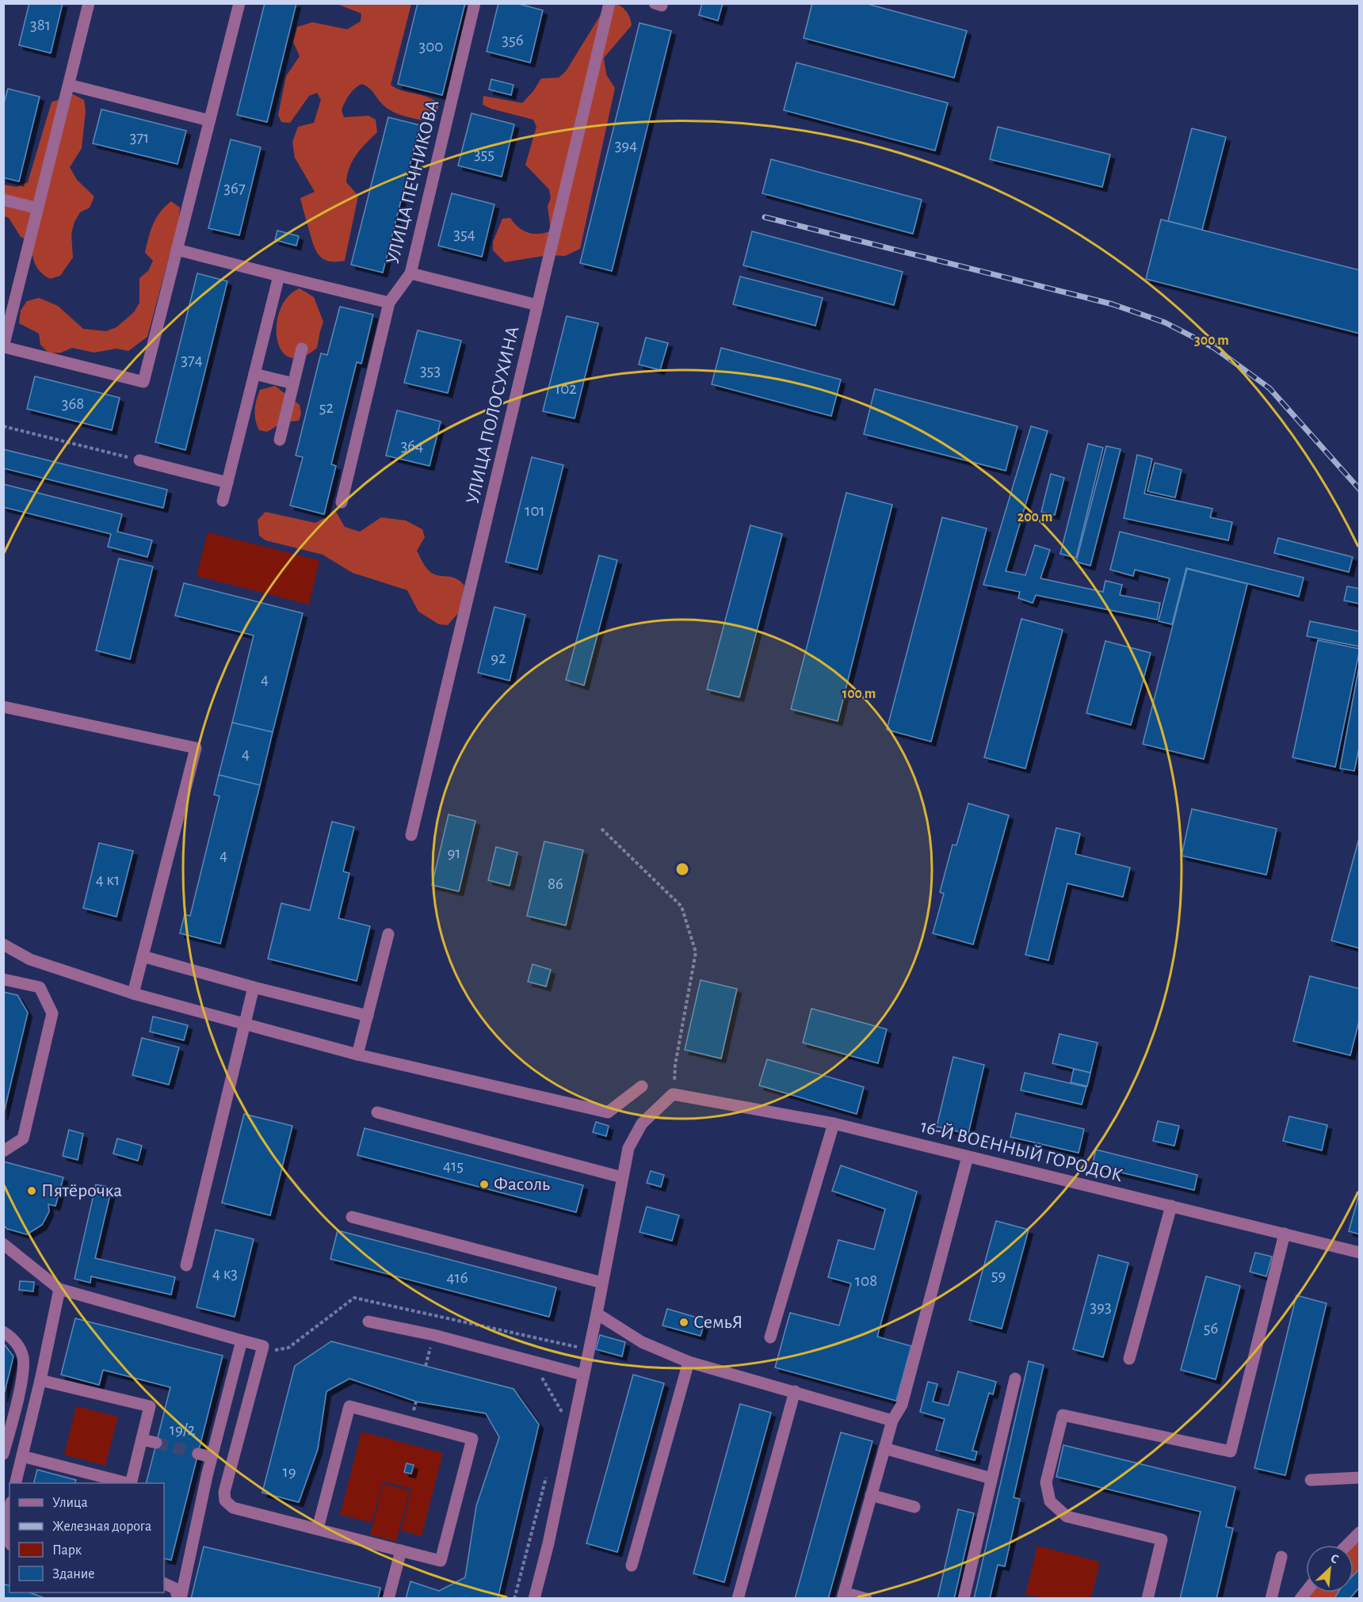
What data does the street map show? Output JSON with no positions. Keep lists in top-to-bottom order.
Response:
{
  "streets": {
    "street": ["УЛИЦА ПЕЧНИКОВА", "УЛИЦА ПОЛОСУХИНА", "16-Й ВОЕННЫЙ ГОРОДОК"]
  },
  "places": ["Фасоль", "Пятёрочка", "СемьЯ"],
  "house_numbers": [
    "381",
    "356",
    "300",
    "371",
    "394",
    "355",
    "367",
    "354",
    "374",
    "353",
    "102",
    "368",
    "52",
    "364",
    "101",
    "92",
    "4",
    "4",
    "91",
    "4",
    "4 к1",
    "86",
    "415",
    "4 к3",
    "59",
    "416",
    "108",
    "393",
    "56",
    "19/2",
    "19"
  ],
  "legend": [
    "Улица",
    "Железная дорога",
    "Парк",
    "Здание"
  ],
  "north": "top right",
  "rings": ["300 m", "200 m", "100 m"]
}
